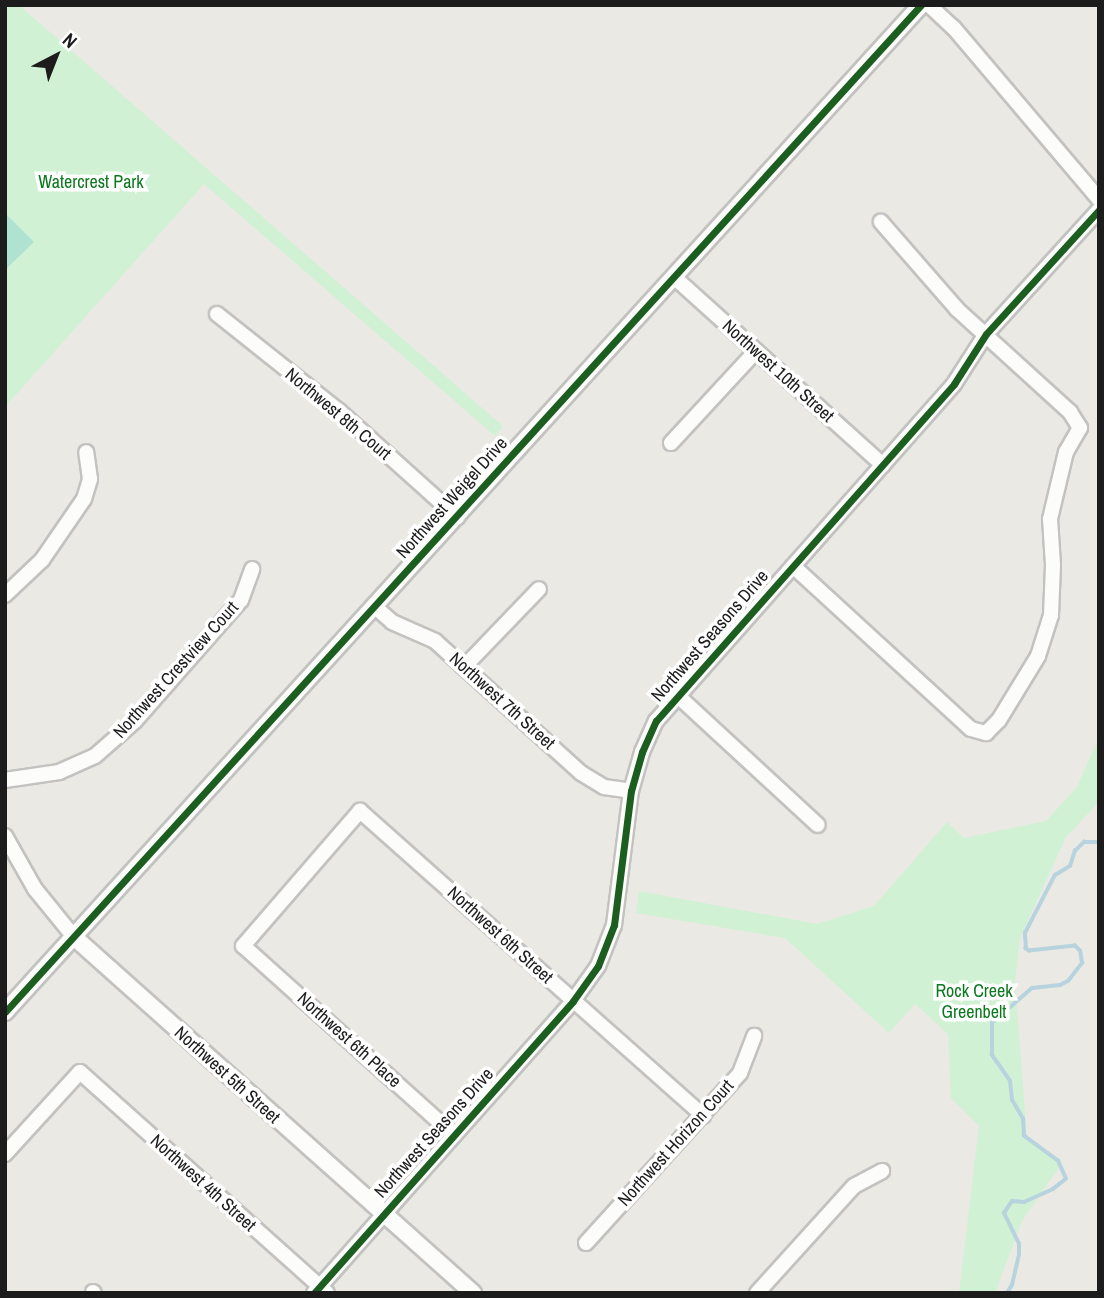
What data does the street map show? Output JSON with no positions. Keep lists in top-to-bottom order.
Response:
{
  "streets": {
    "street": [
      "Northwest 10th Street",
      "Northwest 8th Court",
      "Northwest Weigel Drive",
      "Northwest Seasons Drive",
      "Northwest Crestview Court",
      "Northwest 7th Street",
      "Northwest 6th Street",
      "Northwest 6th Place",
      "Northwest 5th Street",
      "Northwest Horizon Court",
      "Northwest 4th Street"
    ]
  },
  "crossings": [
    ["Northwest 10th Street", "Northwest Weigel Drive"],
    ["Northwest 10th Street", "Northwest Seasons Drive"],
    ["Northwest 8th Court", "Northwest Weigel Drive"],
    ["Northwest Weigel Drive", "Northwest 7th Street"],
    ["Northwest Weigel Drive", "Northwest 5th Street"],
    ["Northwest Seasons Drive", "Northwest 7th Street"],
    ["Northwest Seasons Drive", "Northwest 6th Street"],
    ["Northwest Seasons Drive", "Northwest 6th Place"],
    ["Northwest Seasons Drive", "Northwest 5th Street"],
    ["Northwest Seasons Drive", "Northwest 4th Street"],
    ["Northwest 6th Street", "Northwest 6th Place"],
    ["Northwest 6th Street", "Northwest Horizon Court"]
  ],
  "parks": ["Watercrest Park", "Rock Creek Greenbelt"],
  "north": "top right"
}
